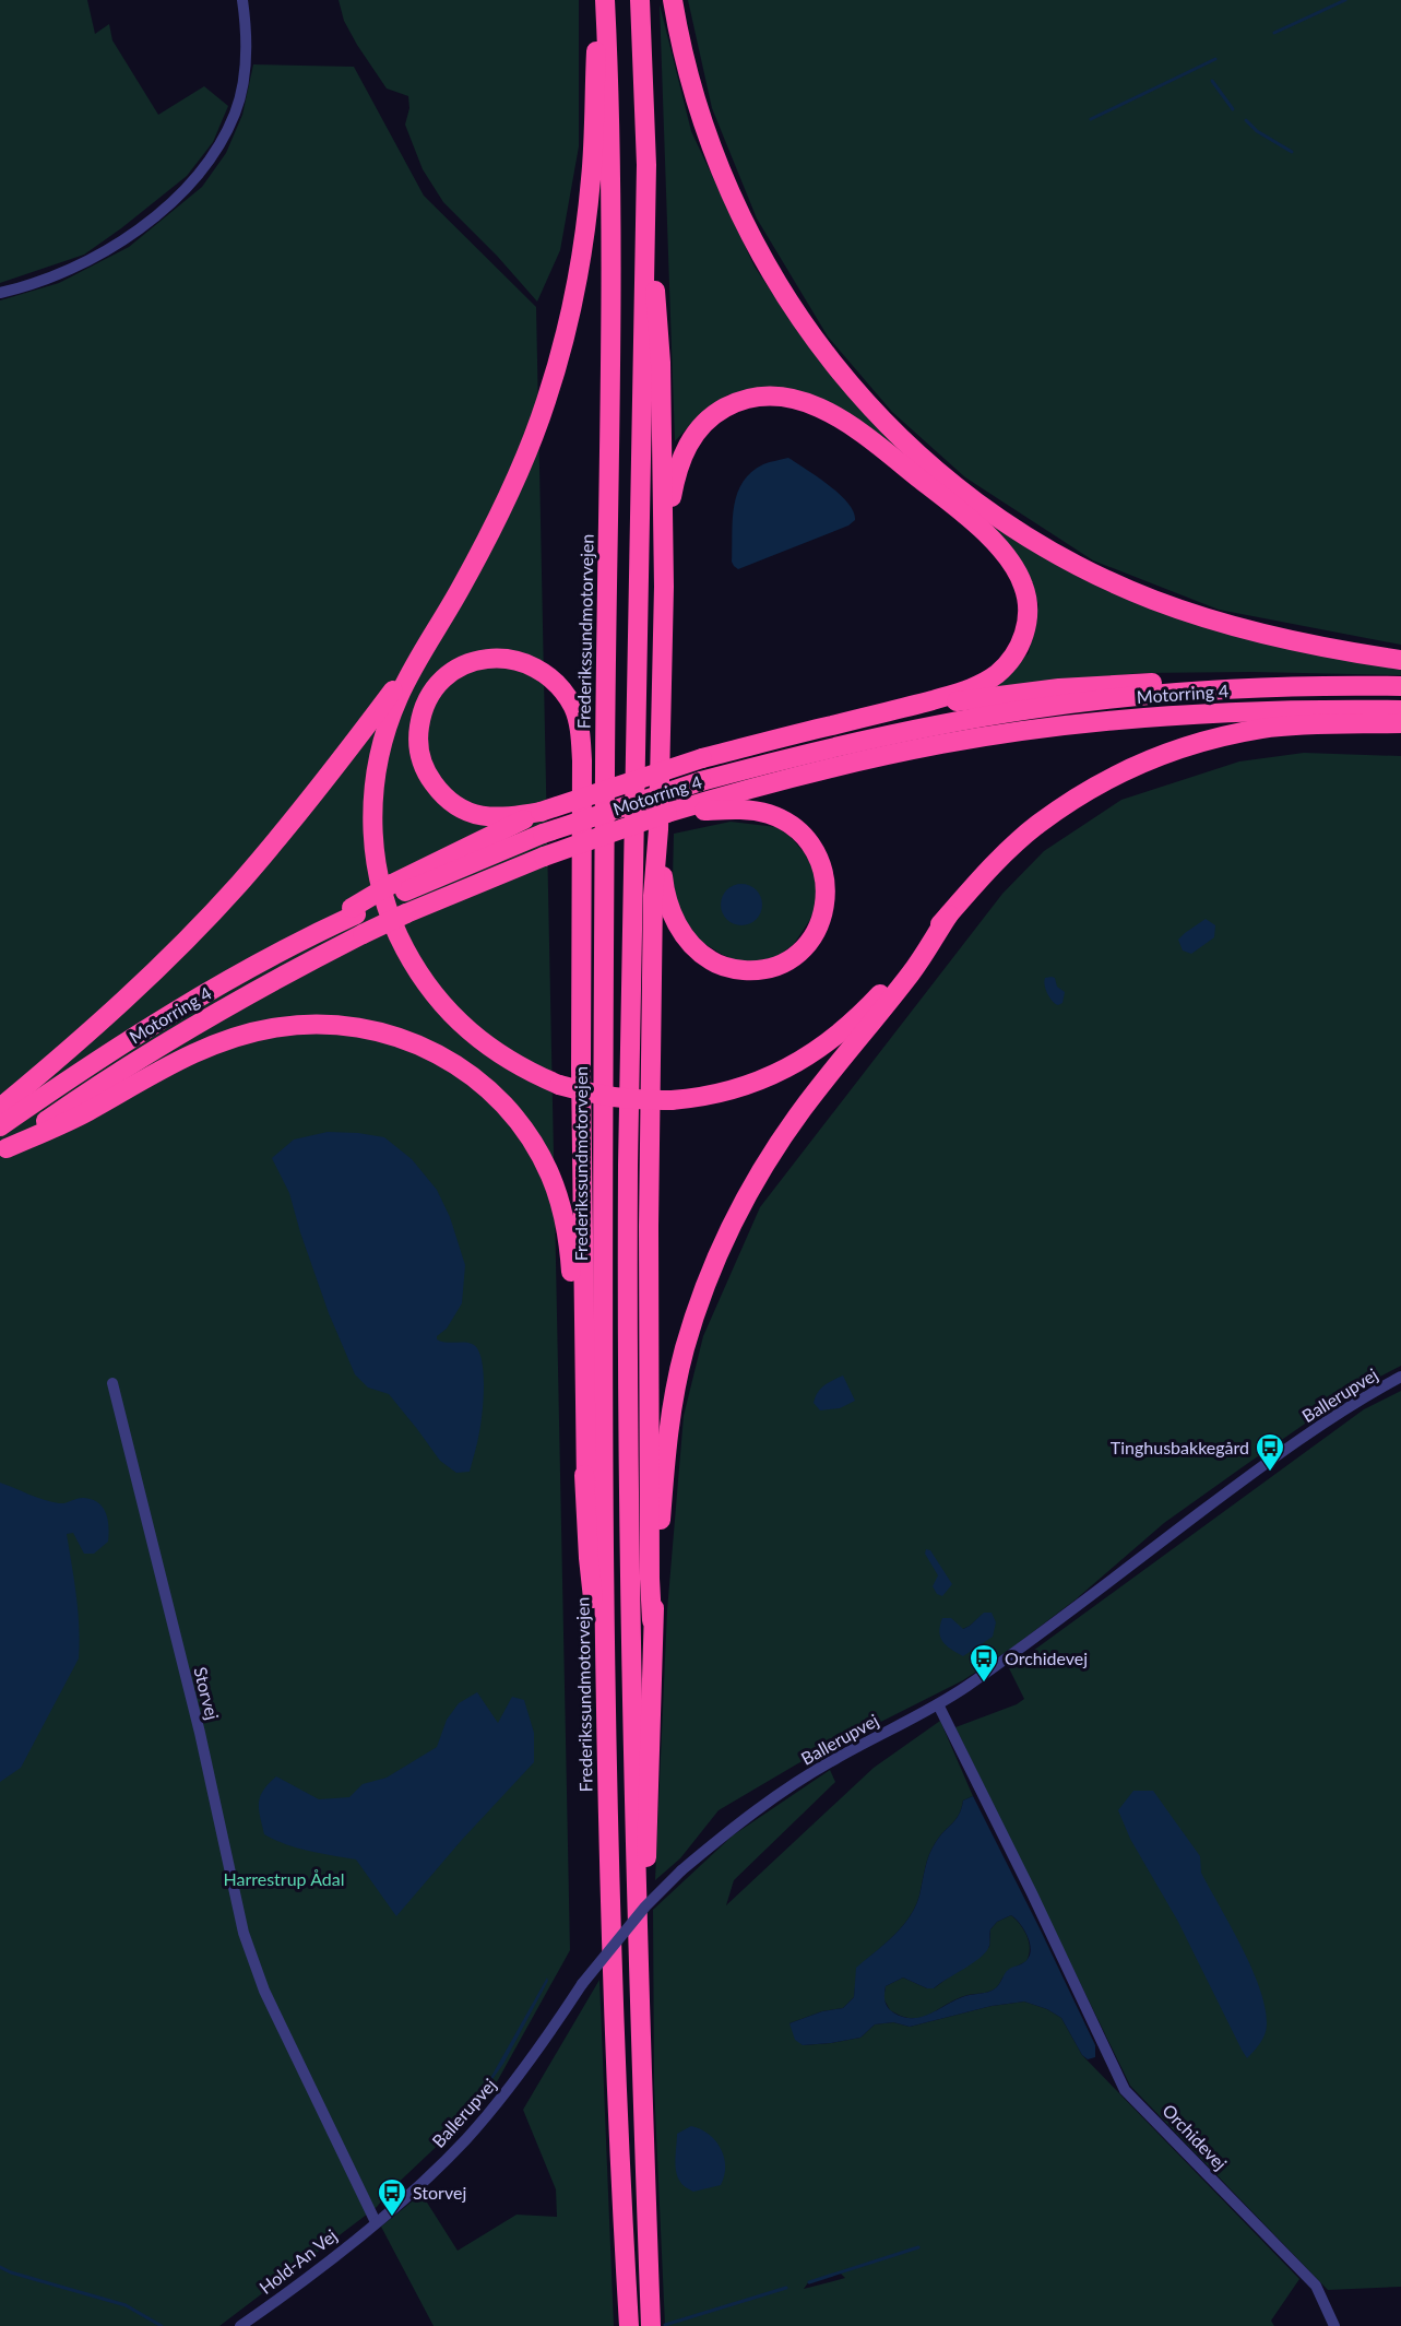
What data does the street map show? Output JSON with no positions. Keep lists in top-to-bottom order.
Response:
{
  "streets": {
    "highway": ["Frederikssundmotorvejen", "Motorring 4"],
    "street": [
      "Ballerupvej",
      "Storvej",
      "Orchidevej",
      "Hold-An Vej"
    ]
  },
  "crossings": [
    ["Ballerupvej", "Storvej"],
    ["Ballerupvej", "Orchidevej"],
    ["Ballerupvej", "Hold-An Vej"],
    ["Storvej", "Hold-An Vej"]
  ],
  "parks": ["Harrestrup Ådal"],
  "places": {
    "bus stop": ["Tinghusbakkegård", "Orchidevej", "Storvej"]
  }
}
